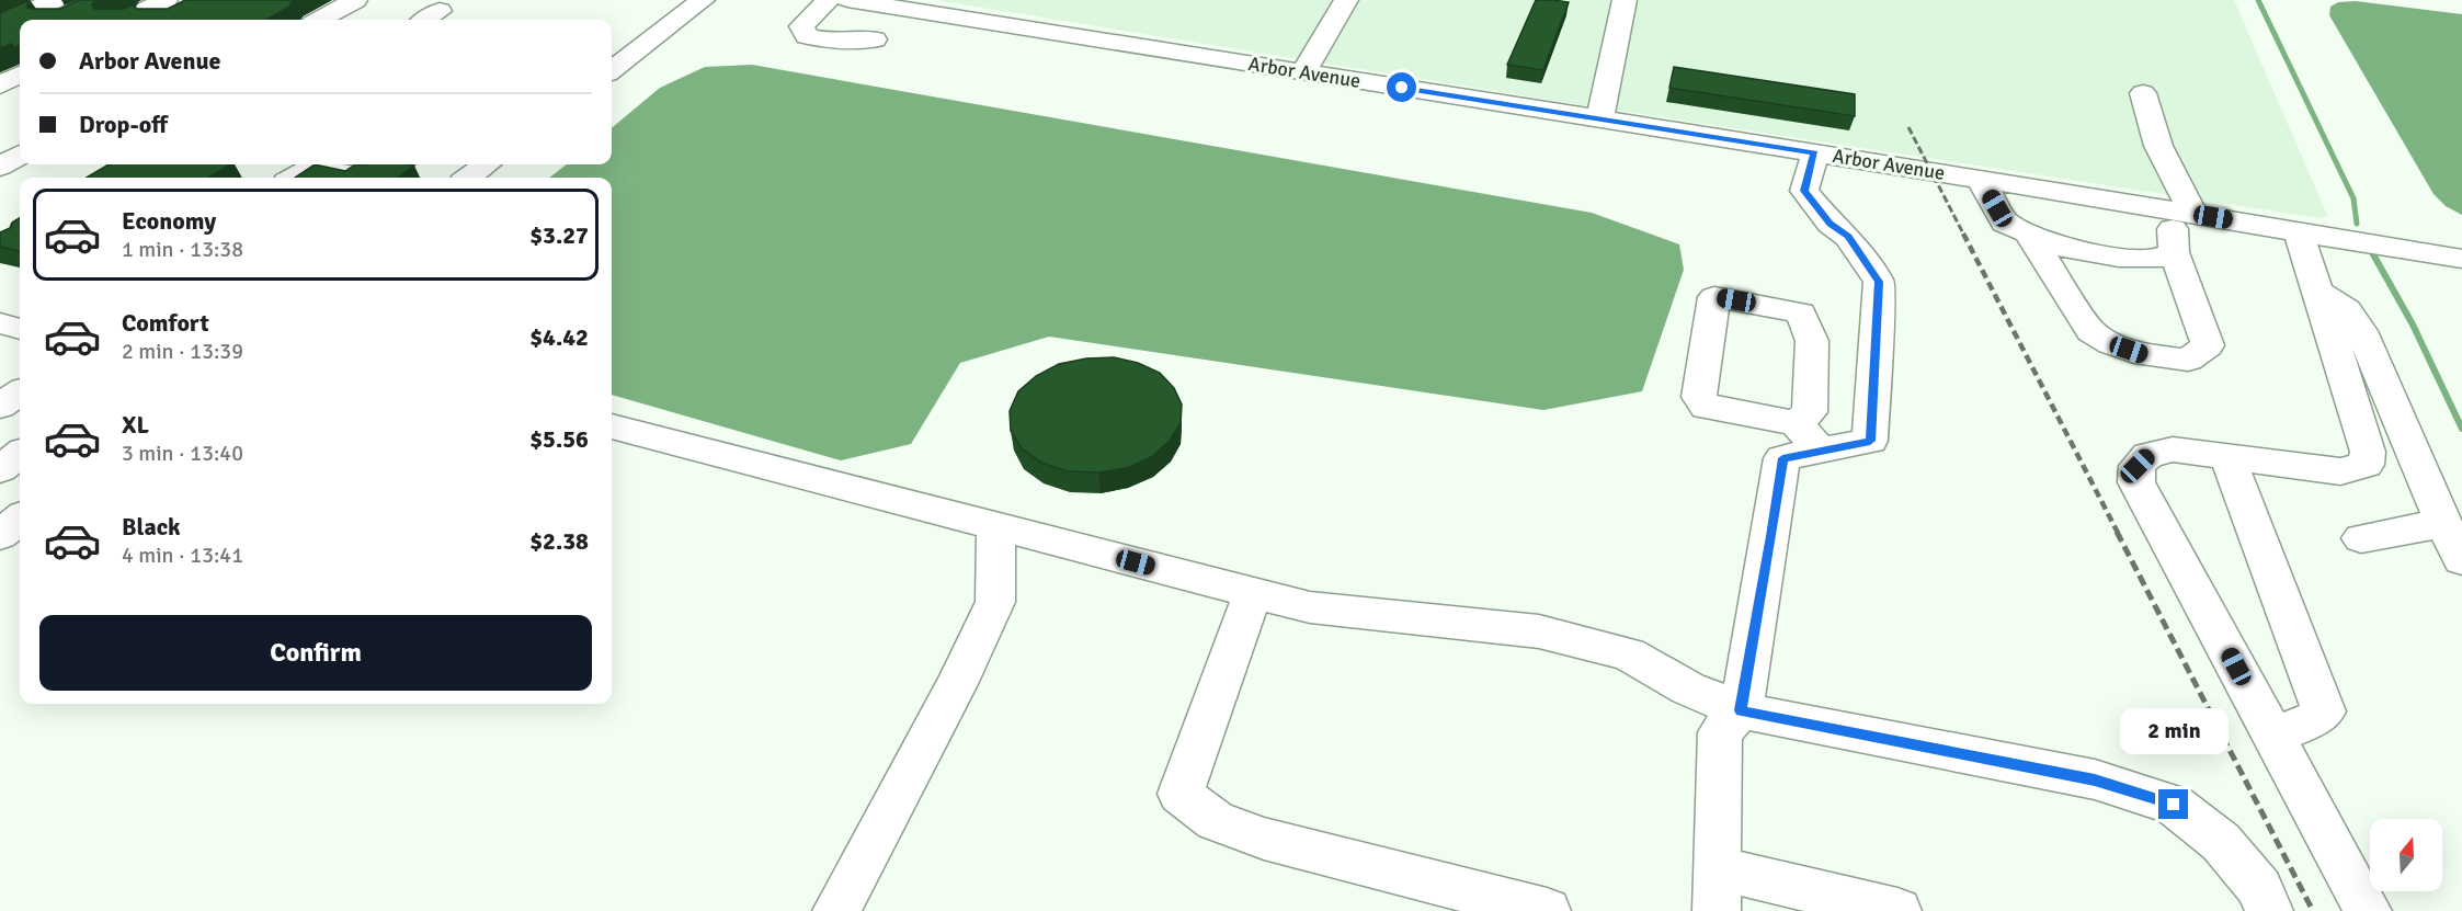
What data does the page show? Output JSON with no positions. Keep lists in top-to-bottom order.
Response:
{
  "streets": {
    "street": ["Arbor Avenue"]
  },
  "north": "top",
  "page": {
    "banner": ["Arbor Avenue", "Drop-off"],
    "list": [
      {
        "name": "Economy",
        "note": "1 min · 13:38",
        "value": "$3.27"
      },
      {
        "name": "Comfort",
        "note": "2 min · 13:39",
        "value": "$4.42"
      },
      {
        "name": "XL",
        "note": "3 min · 13:40",
        "value": "$5.56"
      },
      {
        "name": "Black",
        "note": "4 min · 13:41",
        "value": "$2.38"
      }
    ],
    "buttons": "Confirm",
    "bubble": "2 min"
  }
}
